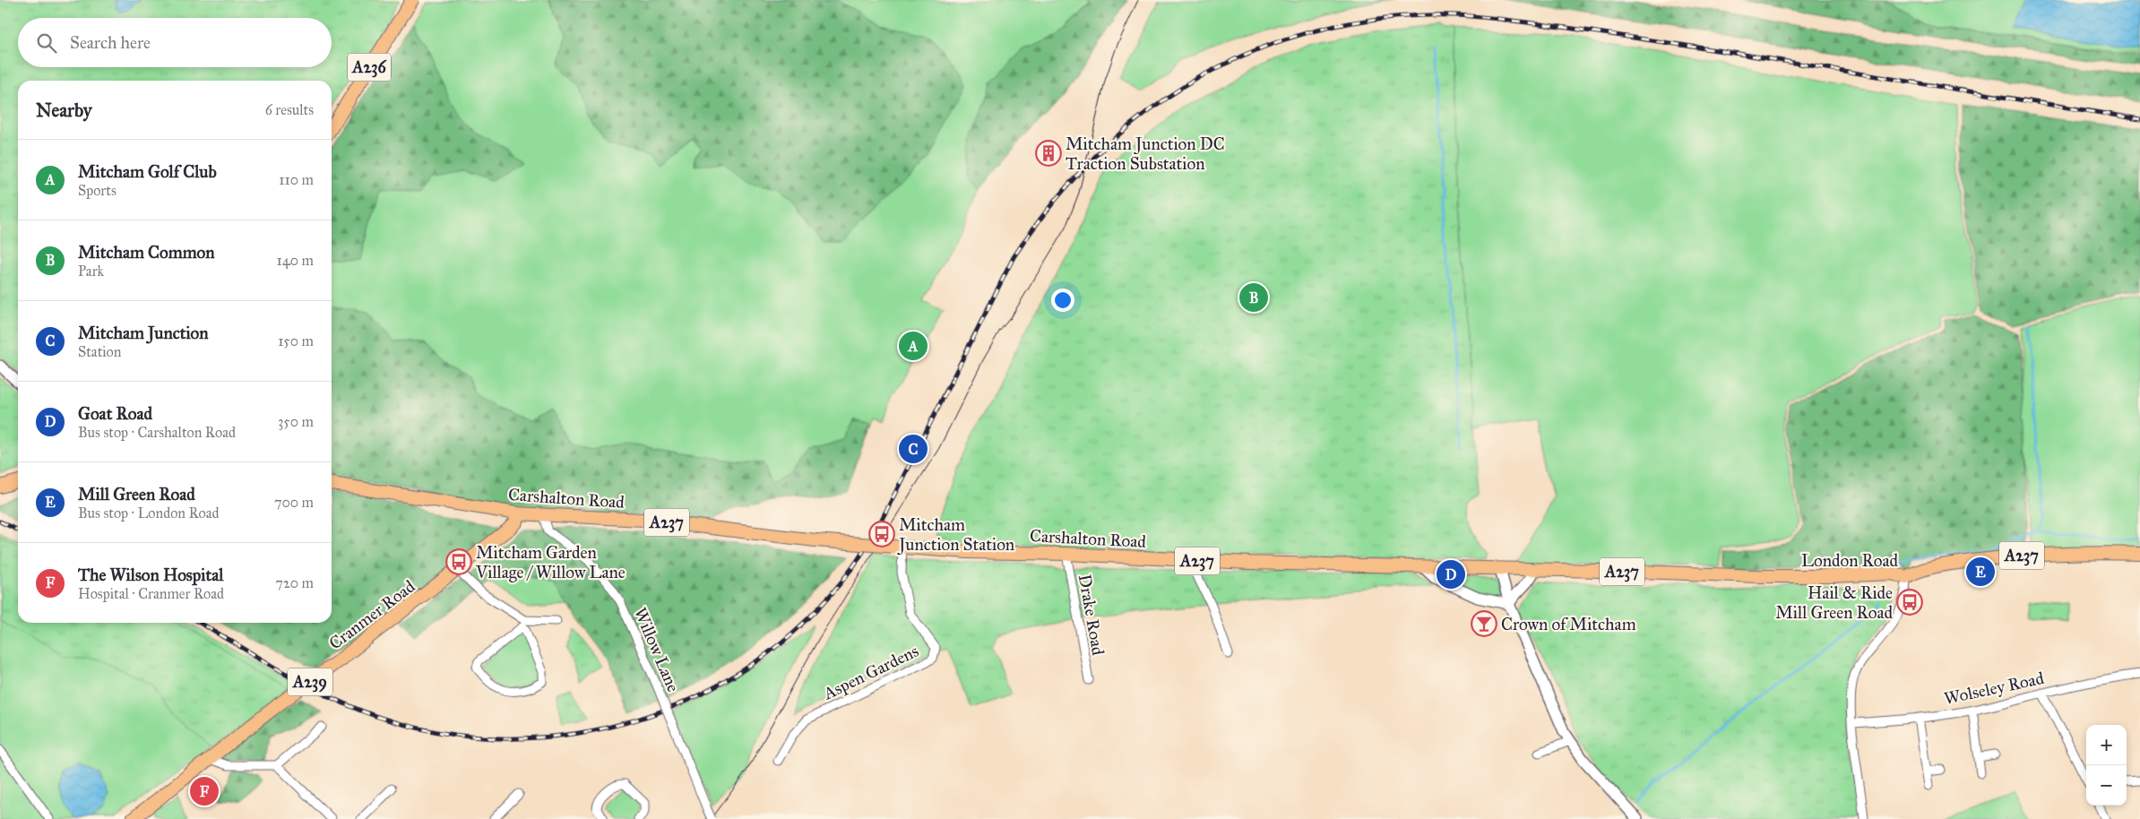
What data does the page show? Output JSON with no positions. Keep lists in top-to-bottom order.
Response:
{
  "streets": {
    "main road": [
      "A236",
      "Carshalton Road",
      "A237",
      "London Road",
      "Cranmer Road",
      "A239"
    ],
    "street": [
      "Drake Road",
      "Willow Lane",
      "Aspen Gardens",
      "Wolseley Road"
    ]
  },
  "crossings": [
    ["Carshalton Road", "London Road"],
    ["Carshalton Road", "Cranmer Road"],
    ["Carshalton Road", "Drake Road"],
    ["Carshalton Road", "Willow Lane"],
    ["Carshalton Road", "Aspen Gardens"]
  ],
  "places": {
    "building": ["Mitcham Junction DC Traction Substation"],
    "bus stop": ["Mitcham Junction Station", "Mitcham Garden Village / Willow Lane", "Hail & Ride Mill Green Road"],
    "bar": ["Crown of Mitcham"]
  },
  "page": {
    "search": "Search here",
    "heading": ["Nearby", "6 results"],
    "list": [
      {
        "mark": "A",
        "name": "Mitcham Golf Club",
        "note": "Sports",
        "value": "110 m"
      },
      {
        "mark": "B",
        "name": "Mitcham Common",
        "note": "Park",
        "value": "140 m"
      },
      {
        "mark": "C",
        "name": "Mitcham Junction",
        "note": "Station",
        "value": "150 m"
      },
      {
        "mark": "D",
        "name": "Goat Road",
        "note": "Bus stop · Carshalton Road",
        "value": "350 m"
      },
      {
        "mark": "E",
        "name": "Mill Green Road",
        "note": "Bus stop · London Road",
        "value": "700 m"
      },
      {
        "mark": "F",
        "name": "The Wilson Hospital",
        "note": "Hospital · Cranmer Road",
        "value": "720 m"
      }
    ],
    "pins": [
      "B",
      "A",
      "C",
      "E",
      "D",
      "F"
    ],
    "map_buttons": ["+", "−"]
  }
}
